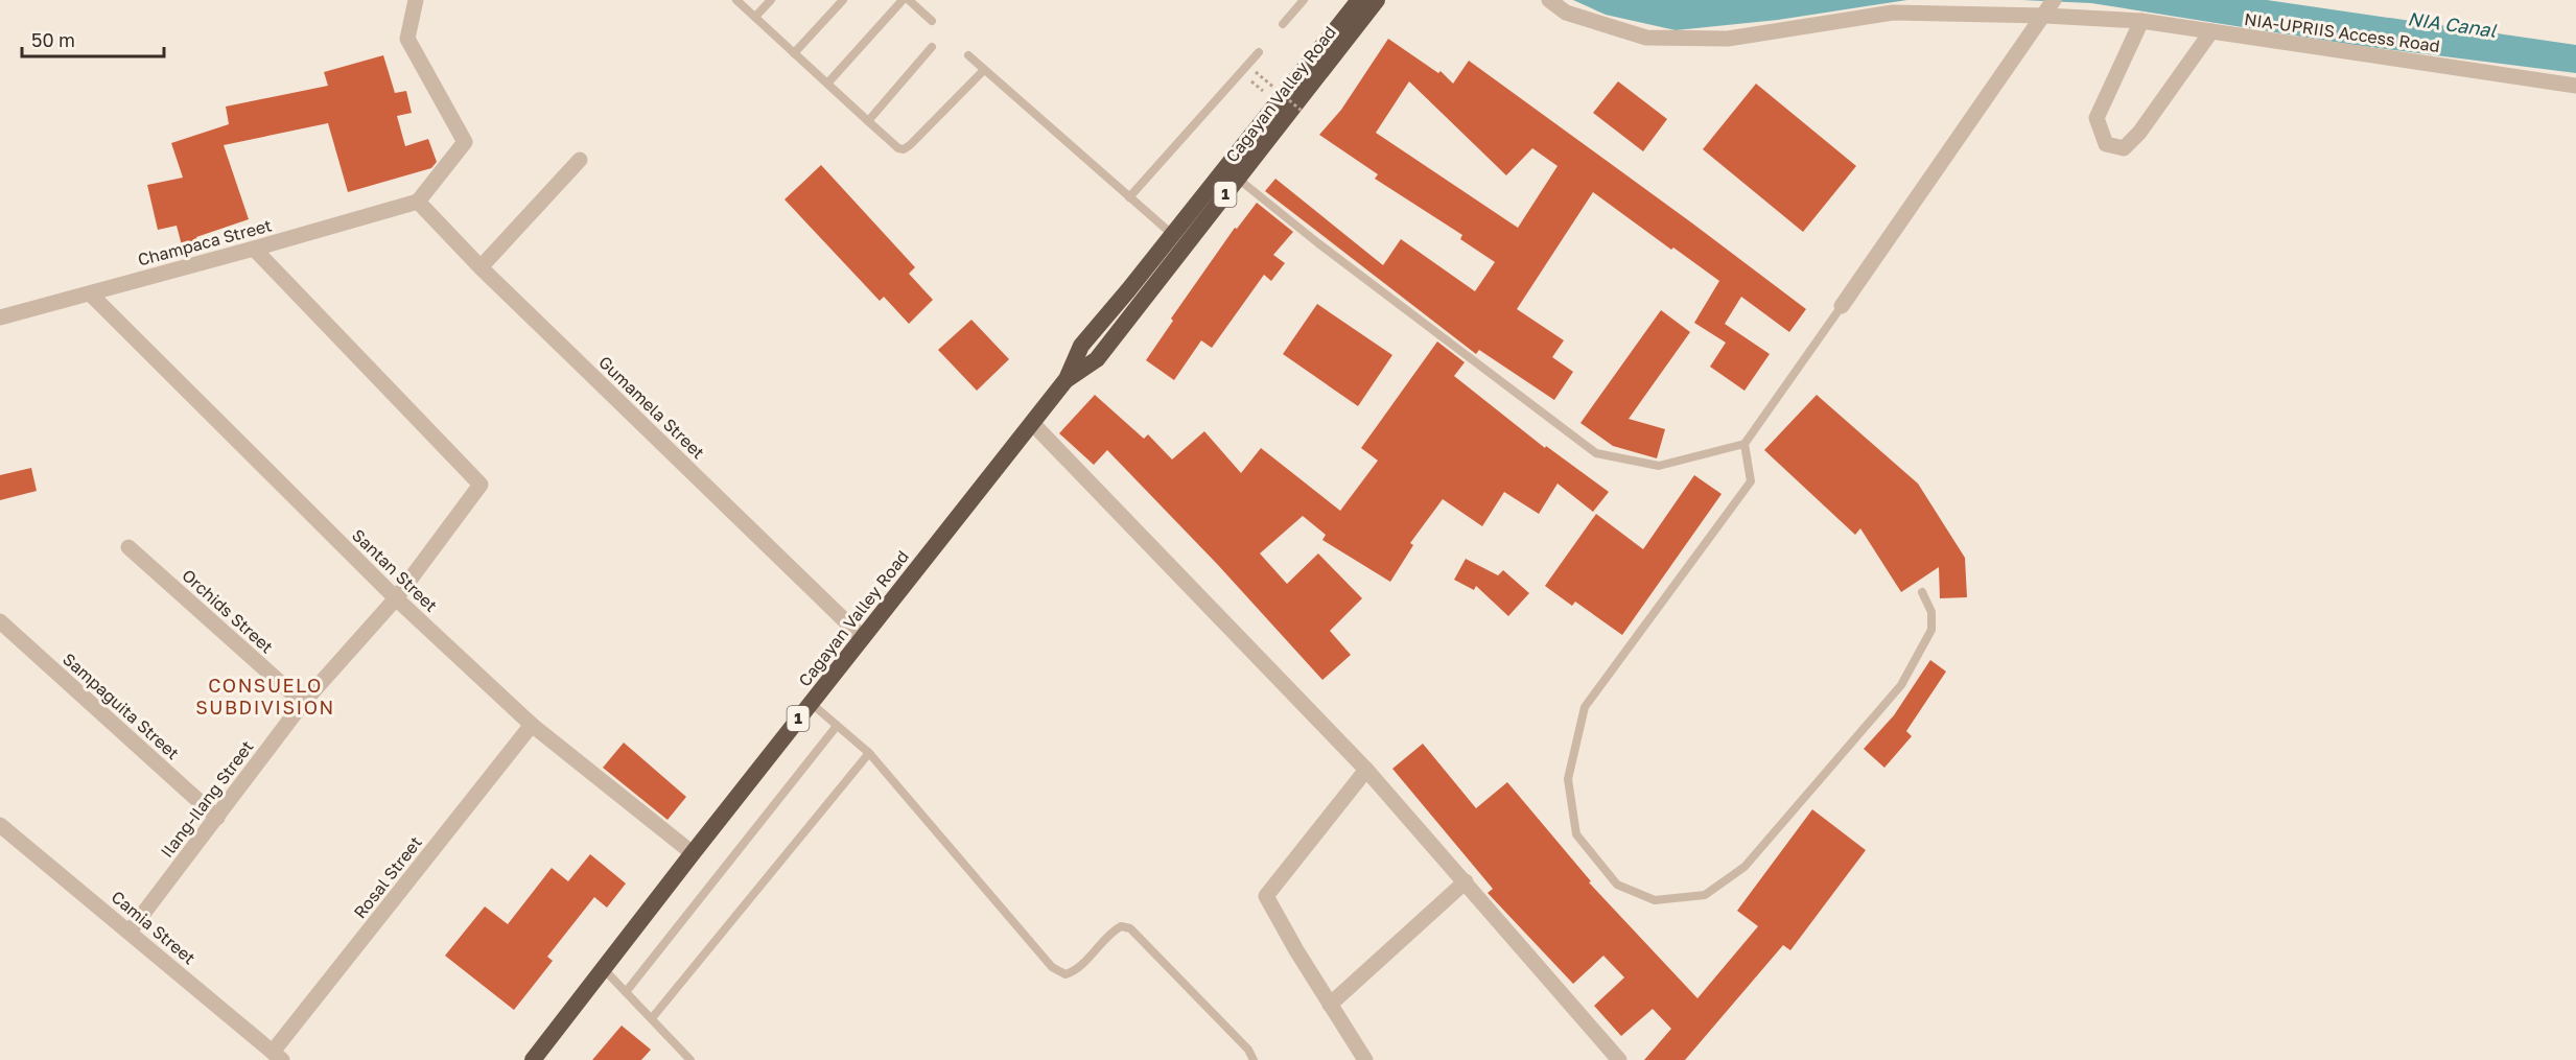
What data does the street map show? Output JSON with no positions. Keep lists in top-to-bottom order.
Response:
{
  "streets": {
    "highway": ["Cagayan Valley Road", "1"],
    "street": [
      "NIA-UPRIIS Access Road",
      "Champaca Street",
      "Gumamela Street",
      "Santan Street",
      "Orchids Street",
      "Sampaguita Street",
      "Ilang-Ilang Street",
      "Rosal Street",
      "Camia Street"
    ]
  },
  "crossings": [
    ["Cagayan Valley Road", "Gumamela Street"],
    ["Cagayan Valley Road", "Santan Street"],
    ["Champaca Street", "Gumamela Street"],
    ["Champaca Street", "Santan Street"],
    ["Champaca Street", "Ilang-Ilang Street"],
    ["Santan Street", "Ilang-Ilang Street"],
    ["Santan Street", "Rosal Street"],
    ["Orchids Street", "Ilang-Ilang Street"],
    ["Sampaguita Street", "Ilang-Ilang Street"],
    ["Ilang-Ilang Street", "Camia Street"],
    ["Rosal Street", "Camia Street"]
  ],
  "districts": ["CONSUELO SUBDIVISION"],
  "water": ["NIA Canal"],
  "scale_bar": "50 m"
}
